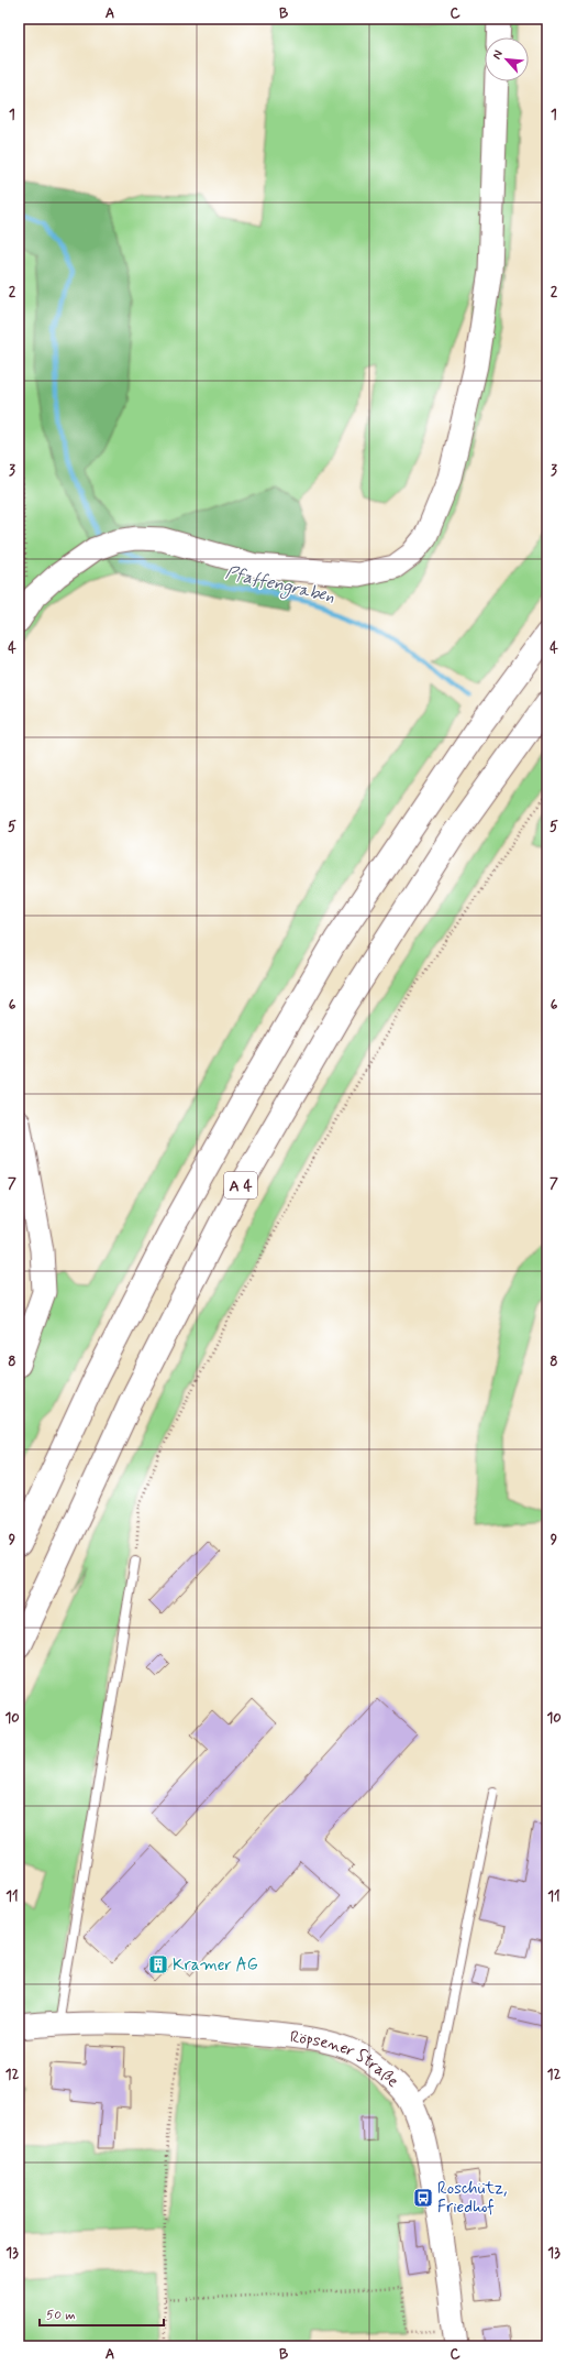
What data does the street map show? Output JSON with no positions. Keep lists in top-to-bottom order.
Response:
{
  "streets": {
    "highway": ["A 4"],
    "street": ["Röpsener Straße"]
  },
  "water": ["Pfaffengraben"],
  "places": {
    "building": ["Kramer AG"],
    "bus stop": ["Roschütz, Friedhof"]
  },
  "scale_bar": "50 m",
  "north": "top left",
  "grid": {
    "columns": ["A", "B", "C"],
    "rows": [
      "1",
      "2",
      "3",
      "4",
      "5",
      "6",
      "7",
      "8",
      "9",
      "10",
      "11",
      "12",
      "13"
    ]
  }
}
